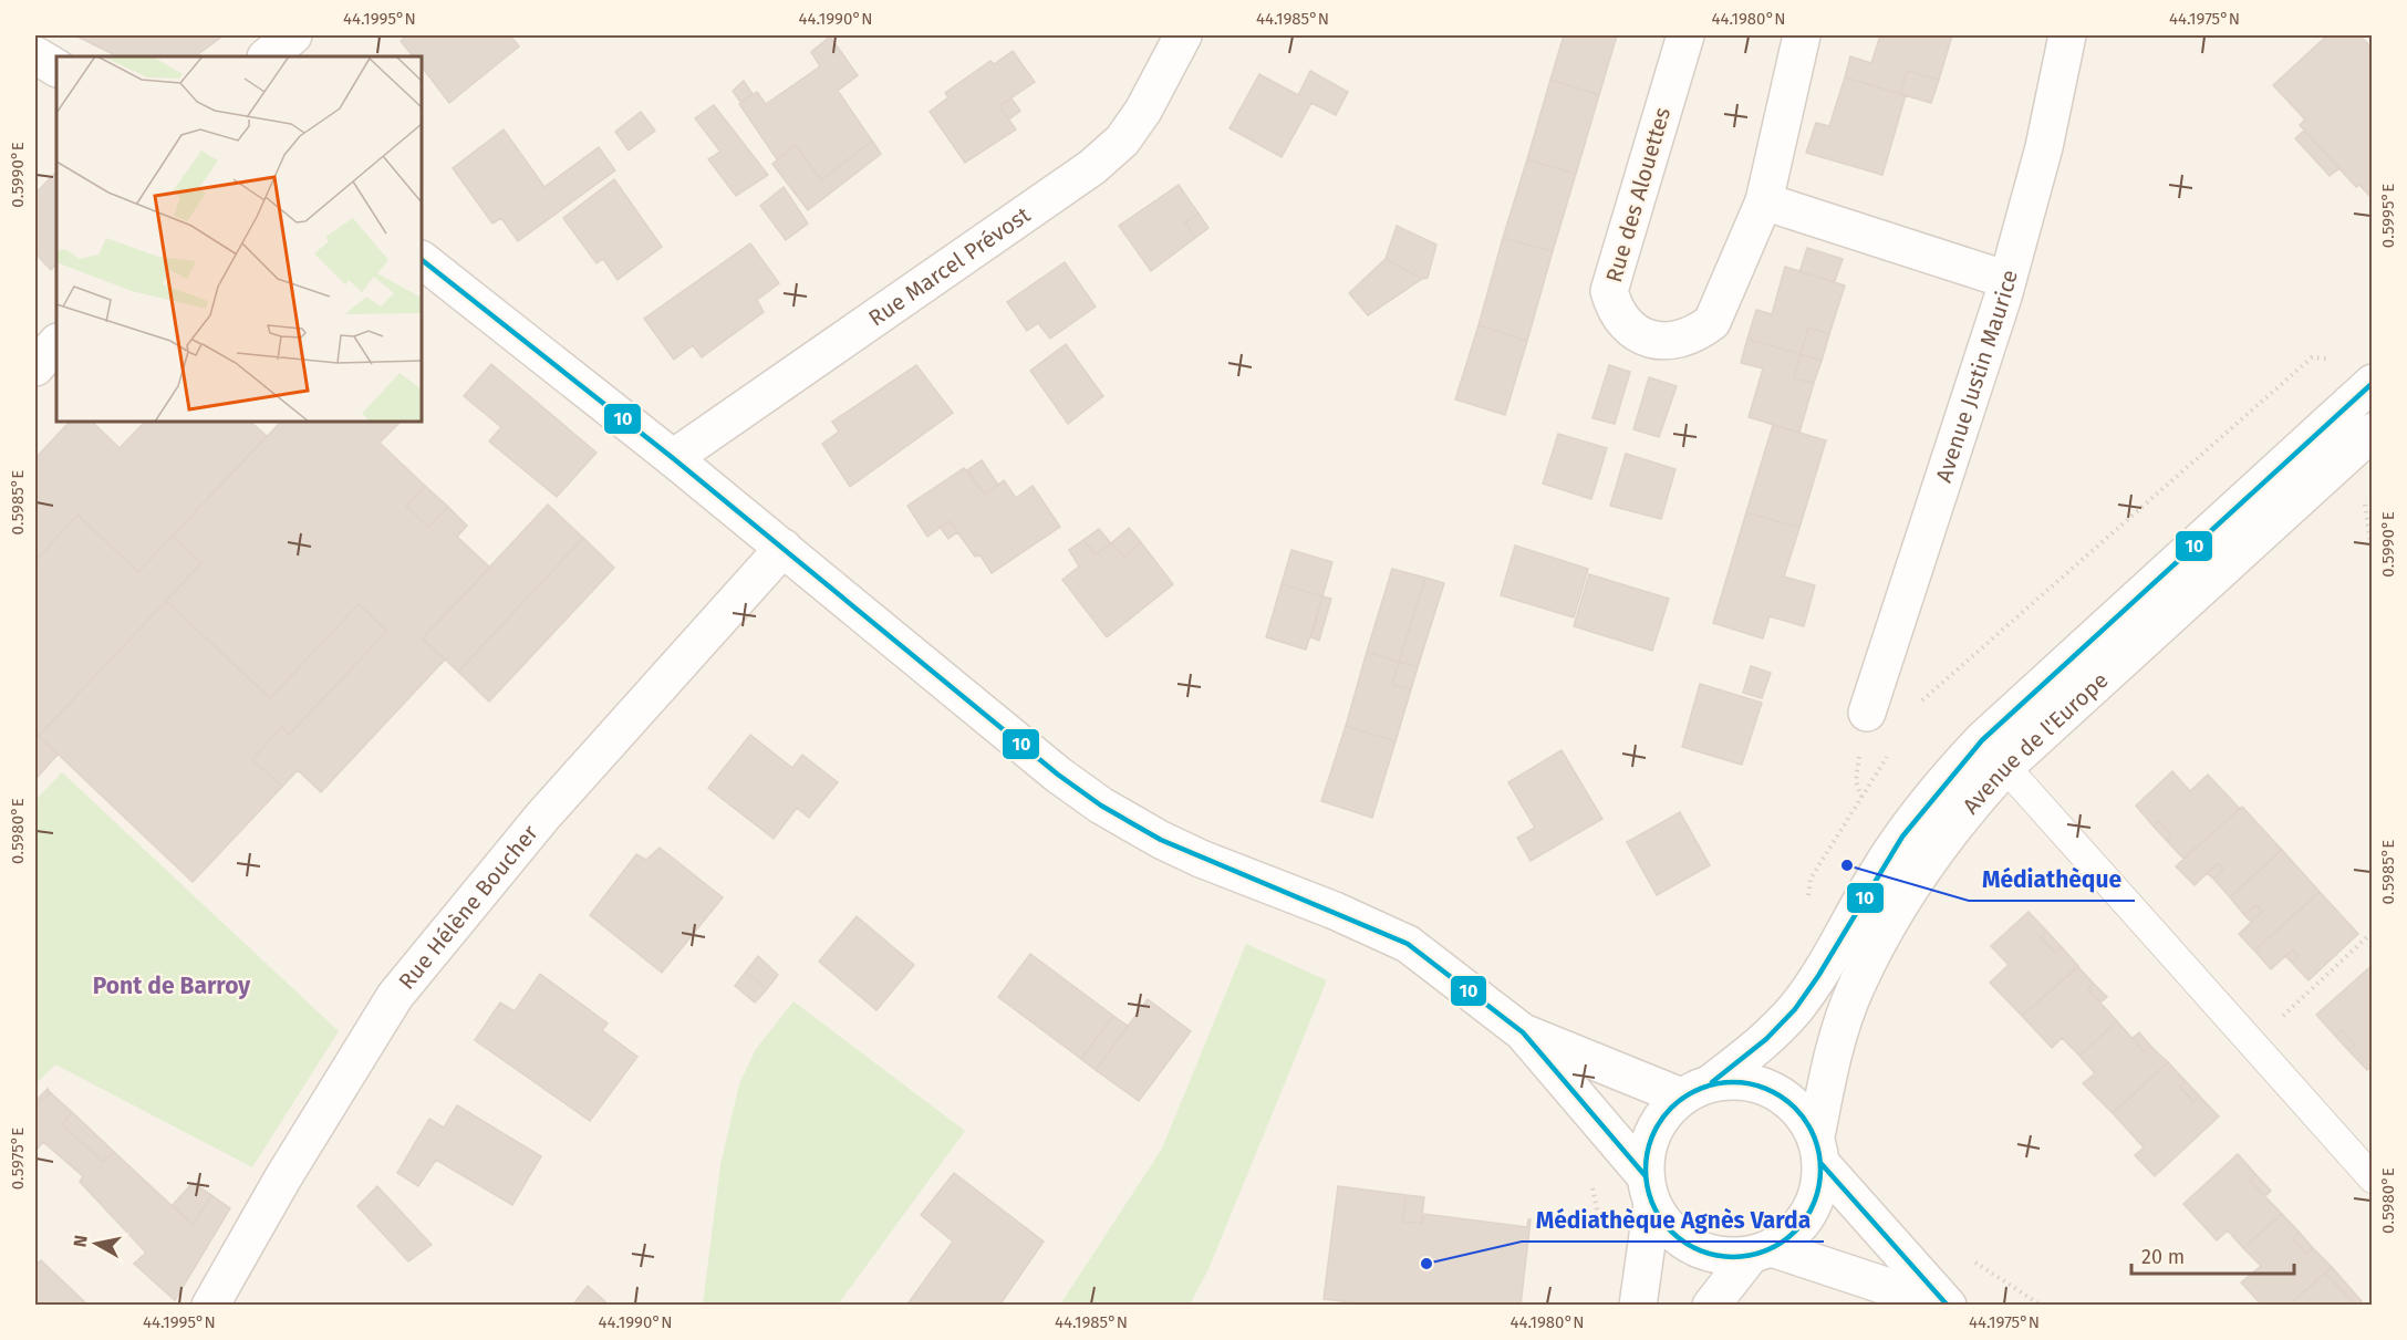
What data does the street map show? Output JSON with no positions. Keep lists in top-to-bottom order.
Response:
{
  "streets": {
    "street": [
      "Rue des Alouettes",
      "Rue Marcel Prévost",
      "Avenue Justin Maurice",
      "Avenue de l'Europe",
      "Rue Hélène Boucher"
    ]
  },
  "districts": ["Pont de Barroy"],
  "places": ["Médiathèque", "Médiathèque Agnès Varda"],
  "lines": ["transit line 10"],
  "scale_bar": "20 m",
  "north": "left",
  "coordinates": [
    "44.1995°N",
    "44.1990°N",
    "44.1985°N",
    "44.1980°N",
    "44.1975°N",
    "0.5990°E",
    "0.5995°E",
    "0.5985°E",
    "0.5980°E",
    "0.5975°E"
  ]
}
